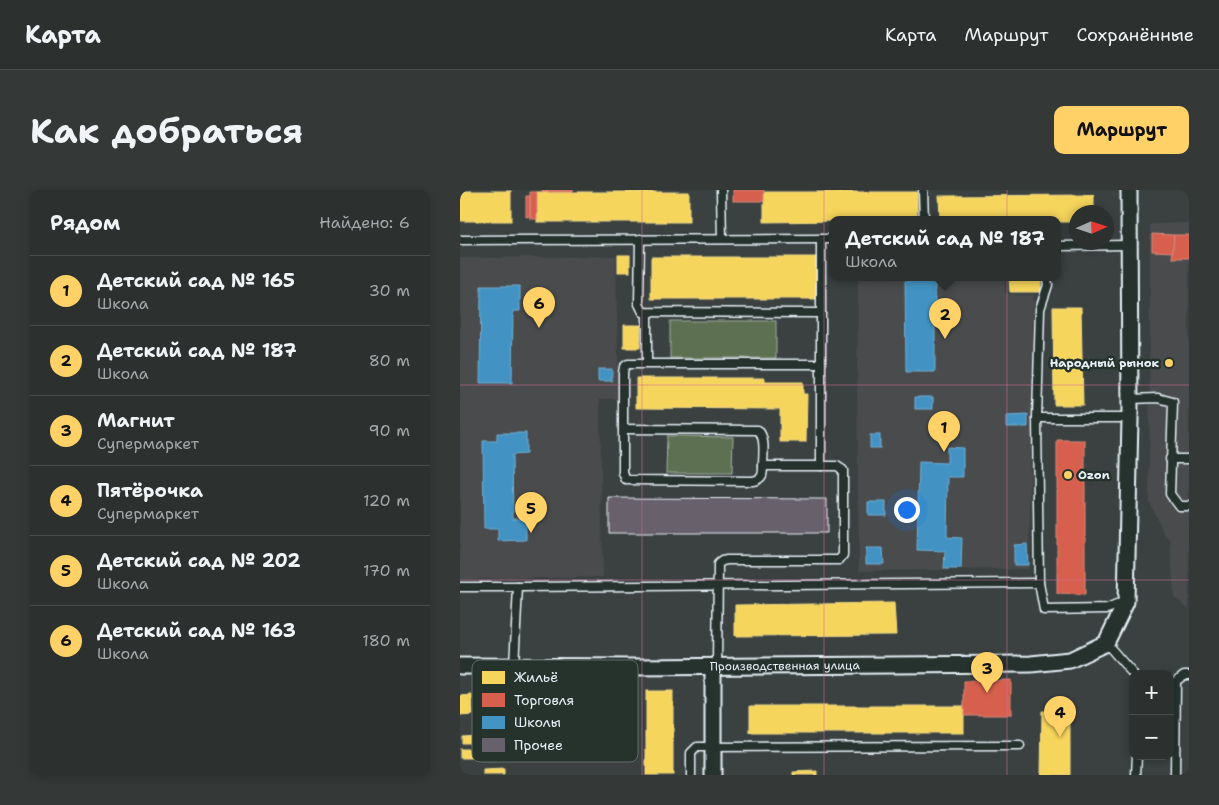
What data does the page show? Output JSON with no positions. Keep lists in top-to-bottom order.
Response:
{
  "streets": {
    "street": ["Производственная улица"]
  },
  "places": ["Народный рынок", "Ozon"],
  "legend": [
    "Жильё",
    "Торговля",
    "Школы",
    "Прочее"
  ],
  "north": "right",
  "page": {
    "header": "Карта",
    "nav": ["Карта", "Маршрут", "Сохранённые"],
    "buttons": "Маршрут",
    "title": "Как добраться",
    "heading": ["Рядом", "Найдено: 6"],
    "popup": ["Детский сад № 187", "Школа"],
    "list": [
      {
        "mark": "1",
        "name": "Детский сад № 165",
        "note": "Школа",
        "value": "30 m"
      },
      {
        "mark": "2",
        "name": "Детский сад № 187",
        "note": "Школа",
        "value": "80 m"
      },
      {
        "mark": "3",
        "name": "Магнит",
        "note": "Супермаркет",
        "value": "90 m"
      },
      {
        "mark": "4",
        "name": "Пятёрочка",
        "note": "Супермаркет",
        "value": "120 m"
      },
      {
        "mark": "5",
        "name": "Детский сад № 202",
        "note": "Школа",
        "value": "170 m"
      },
      {
        "mark": "6",
        "name": "Детский сад № 163",
        "note": "Школа",
        "value": "180 m"
      }
    ],
    "pins": [
      "6",
      "2",
      "1",
      "5",
      "3",
      "4"
    ],
    "map_buttons": ["+", "−"]
  }
}
